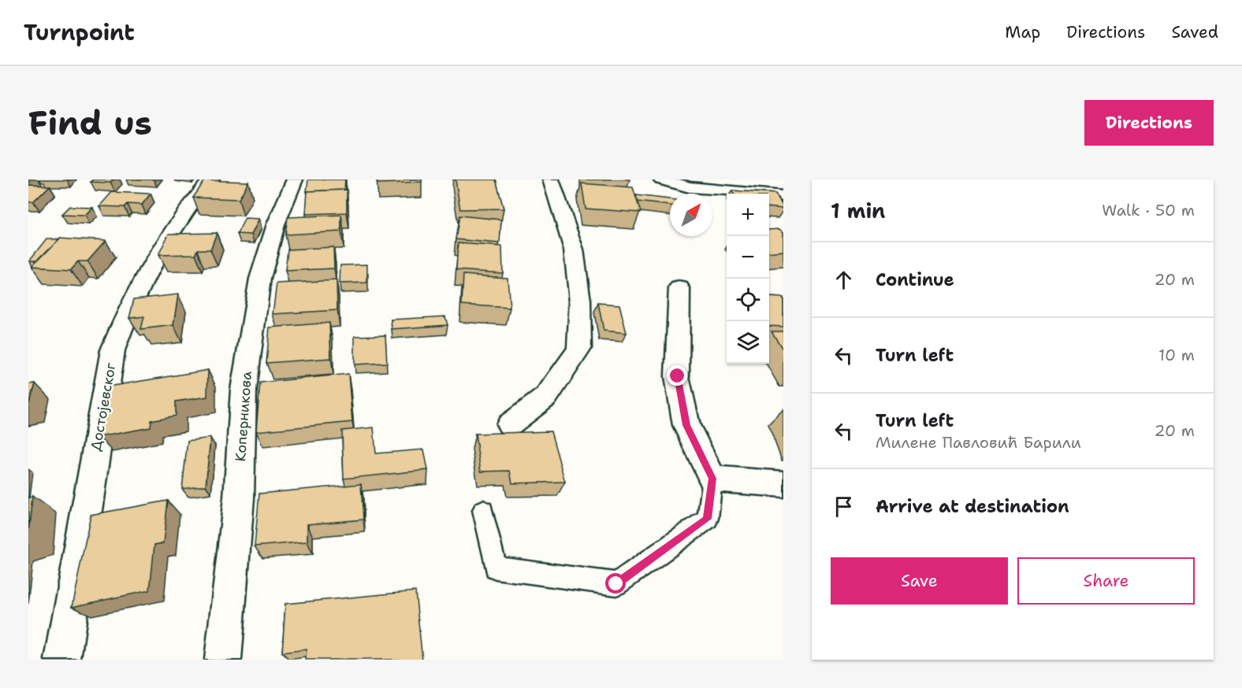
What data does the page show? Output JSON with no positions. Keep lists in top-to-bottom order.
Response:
{
  "streets": {
    "street": ["Достојевског", "Коперникова"]
  },
  "north": "top right",
  "page": {
    "header": "Turnpoint",
    "nav": ["Map", "Directions", "Saved"],
    "buttons": [
      "Directions",
      ["Save", "Share"]
    ],
    "title": "Find us",
    "heading": ["1 min", "Walk · 50 m"],
    "map_buttons": ["+", "−"],
    "list": [
      ["Continue", "20 m"],
      ["Turn left", "10 m"],
      ["Turn left", "Милене Павловић Барили", "20 m"],
      "Arrive at destination"
    ]
  }
}
